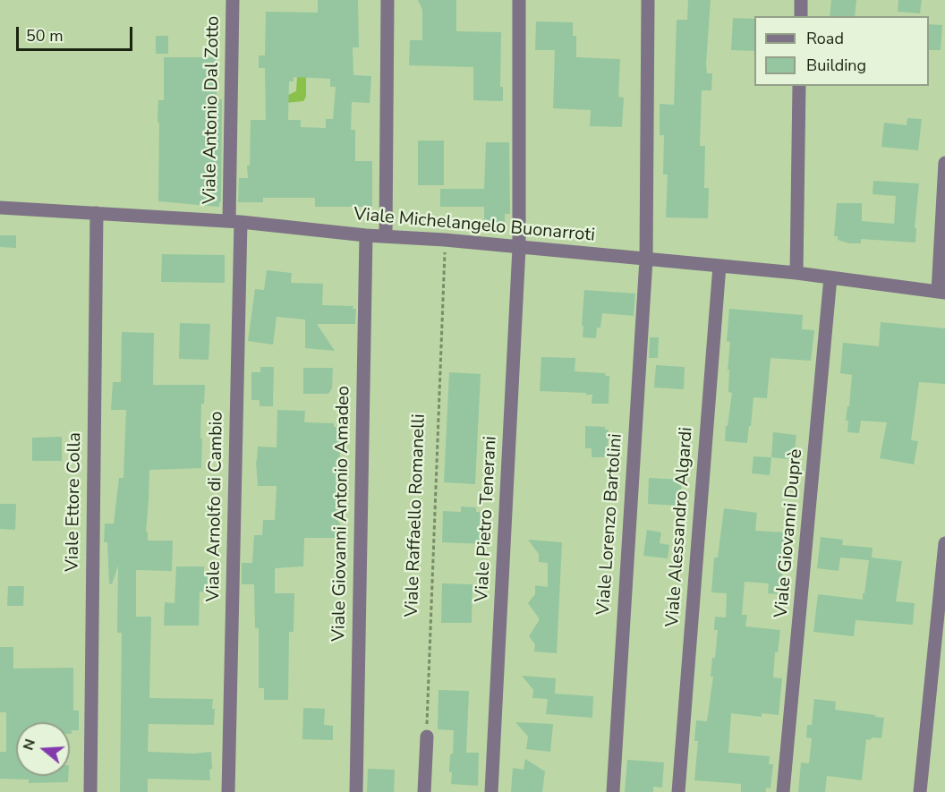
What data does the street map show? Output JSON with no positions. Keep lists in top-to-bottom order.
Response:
{
  "streets": {
    "street": [
      "Viale Antonio Dal Zotto",
      "Viale Michelangelo Buonarroti",
      "Viale Ettore Colla",
      "Viale Arnolfo di Cambio",
      "Viale Giovanni Antonio Amadeo",
      "Viale Pietro Tenerani",
      "Viale Lorenzo Bartolini",
      "Viale Alessandro Algardi",
      "Viale Giovanni Duprè"
    ],
    "path": ["Viale Raffaello Romanelli"]
  },
  "crossings": [
    ["Viale Antonio Dal Zotto", "Viale Michelangelo Buonarroti"],
    ["Viale Antonio Dal Zotto", "Viale Arnolfo di Cambio"],
    ["Viale Michelangelo Buonarroti", "Viale Ettore Colla"],
    ["Viale Michelangelo Buonarroti", "Viale Arnolfo di Cambio"],
    ["Viale Michelangelo Buonarroti", "Viale Giovanni Antonio Amadeo"],
    ["Viale Michelangelo Buonarroti", "Viale Raffaello Romanelli"],
    ["Viale Michelangelo Buonarroti", "Viale Pietro Tenerani"],
    ["Viale Michelangelo Buonarroti", "Viale Lorenzo Bartolini"],
    ["Viale Michelangelo Buonarroti", "Viale Alessandro Algardi"],
    ["Viale Michelangelo Buonarroti", "Viale Giovanni Duprè"]
  ],
  "legend": ["Road", "Building"],
  "scale_bar": "50 m",
  "north": "left"
}
